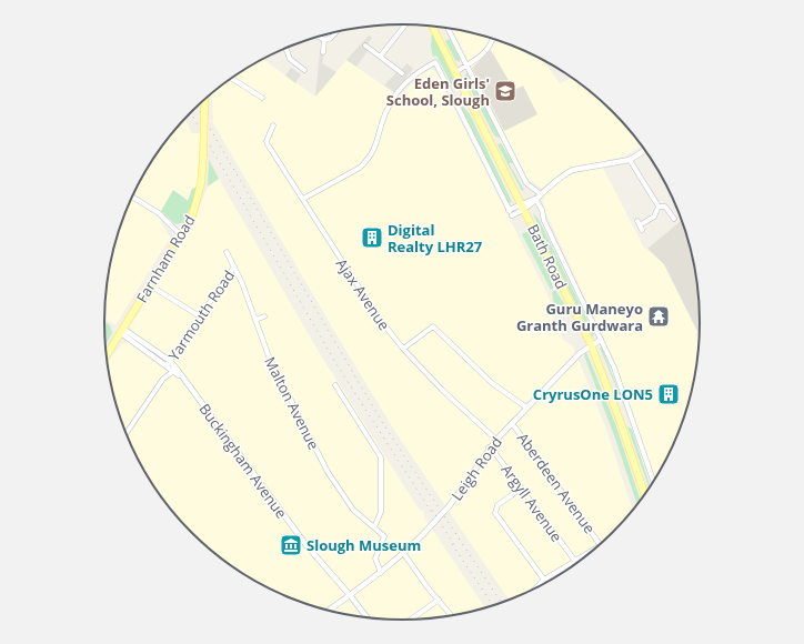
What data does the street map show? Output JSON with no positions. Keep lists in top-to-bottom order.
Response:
{
  "streets": {
    "main road": ["Bath Road", "Farnham Road"],
    "street": [
      "Ajax Avenue",
      "Yarmouth Road",
      "Malton Avenue",
      "Buckingham Avenue",
      "Leigh Road",
      "Aberdeen Avenue",
      "Argyll Avenue"
    ]
  },
  "crossings": [
    ["Bath Road", "Leigh Road"],
    ["Farnham Road", "Buckingham Avenue"],
    ["Ajax Avenue", "Leigh Road"],
    ["Yarmouth Road", "Malton Avenue"],
    ["Yarmouth Road", "Buckingham Avenue"],
    ["Malton Avenue", "Leigh Road"],
    ["Buckingham Avenue", "Leigh Road"],
    ["Leigh Road", "Aberdeen Avenue"],
    ["Leigh Road", "Argyll Avenue"]
  ],
  "places": {
    "school or university": ["Eden Girls' School, Slough"],
    "building": ["Digital Realty LHR27", "CryrusOne LON5"],
    "temple": ["Guru Maneyo Granth Gurdwara"],
    "museum": ["Slough Museum"]
  }
}
